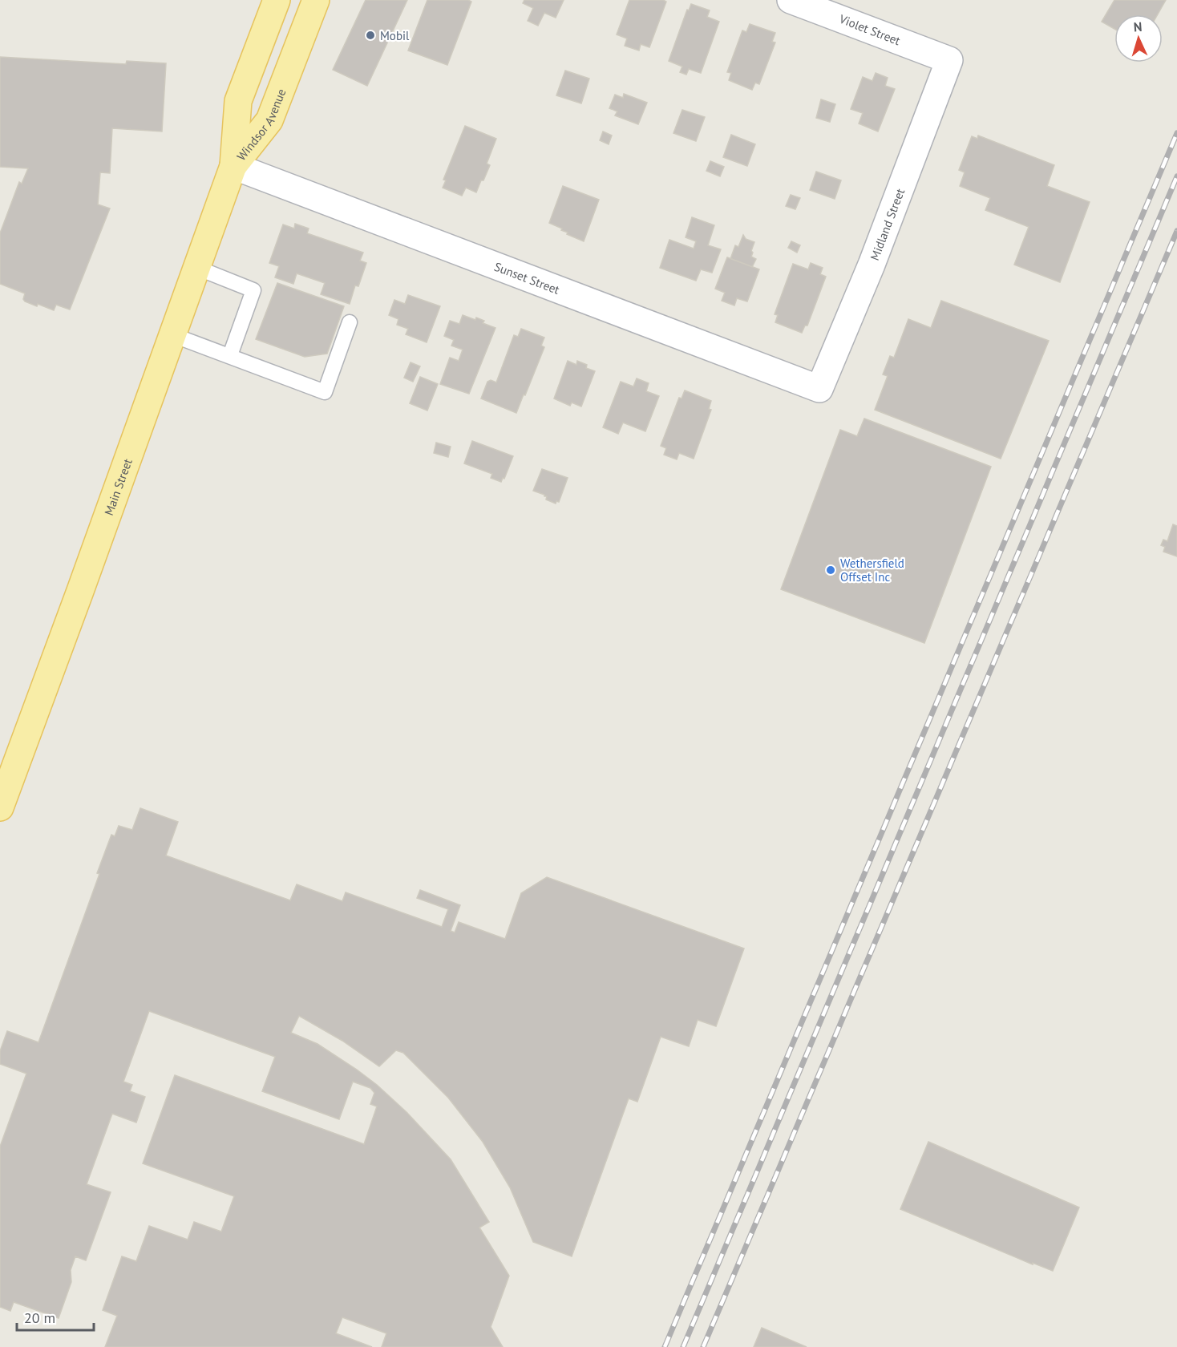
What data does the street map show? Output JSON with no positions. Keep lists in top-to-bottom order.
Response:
{
  "streets": {
    "main road": ["Windsor Avenue", "Main Street"],
    "street": ["Violet Street", "Midland Street", "Sunset Street"]
  },
  "crossings": [
    ["Violet Street", "Midland Street"],
    ["Windsor Avenue", "Sunset Street"],
    ["Windsor Avenue", "Main Street"],
    ["Midland Street", "Sunset Street"],
    ["Sunset Street", "Main Street"]
  ],
  "places": ["Mobil", "Wethersfield Offset Inc"],
  "scale_bar": "20 m",
  "north": "top"
}
